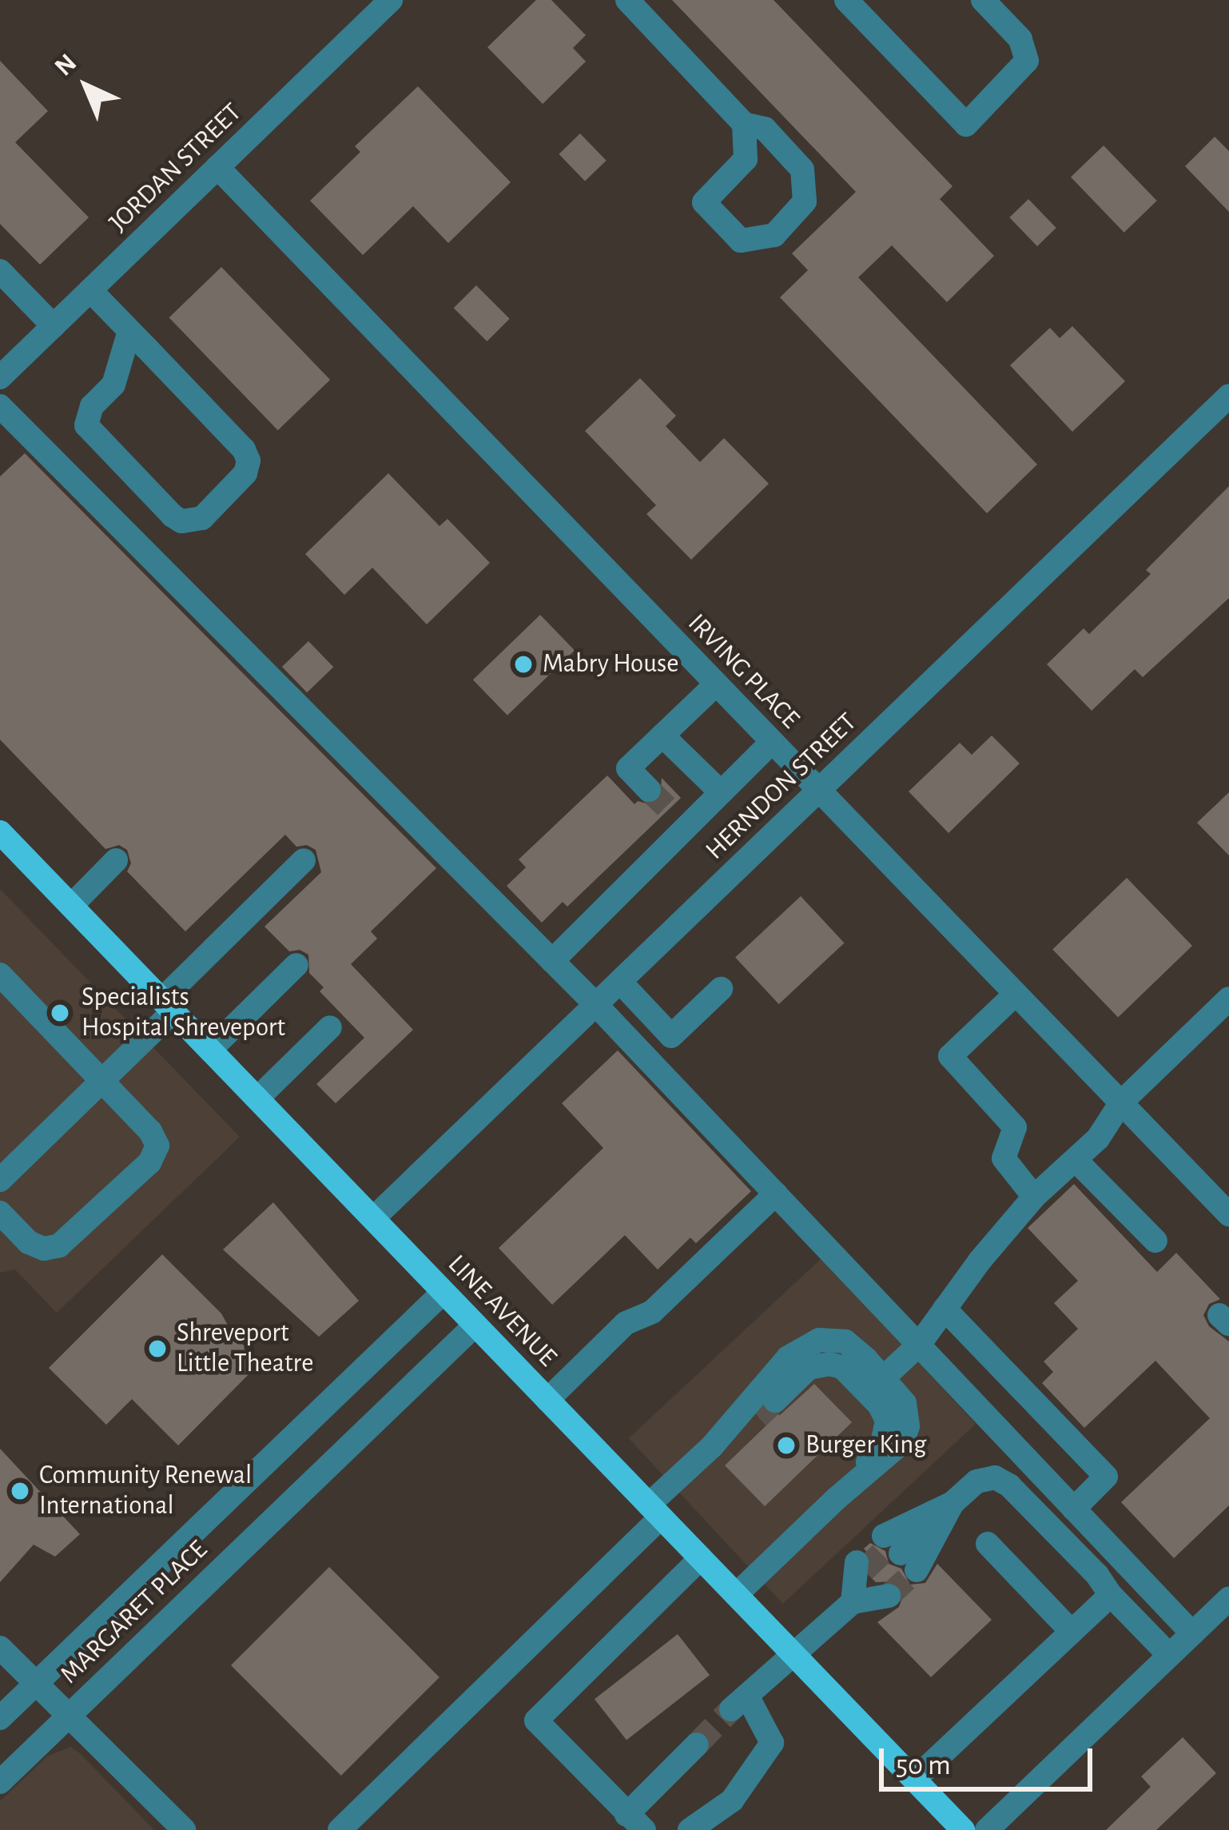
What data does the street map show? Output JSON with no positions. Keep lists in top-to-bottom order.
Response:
{
  "streets": {
    "main road": ["LINE AVENUE"],
    "street": [
      "JORDAN STREET",
      "IRVING PLACE",
      "HERNDON STREET",
      "MARGARET PLACE"
    ]
  },
  "crossings": [
    ["JORDAN STREET", "IRVING PLACE"],
    ["IRVING PLACE", "HERNDON STREET"],
    ["HERNDON STREET", "LINE AVENUE"],
    ["LINE AVENUE", "MARGARET PLACE"]
  ],
  "places": [
    "Mabry House",
    "Specialists Hospital Shreveport",
    "Shreveport Little Theatre",
    "Burger King",
    "Community Renewal International"
  ],
  "scale_bar": "50 m",
  "north": "top left"
}
